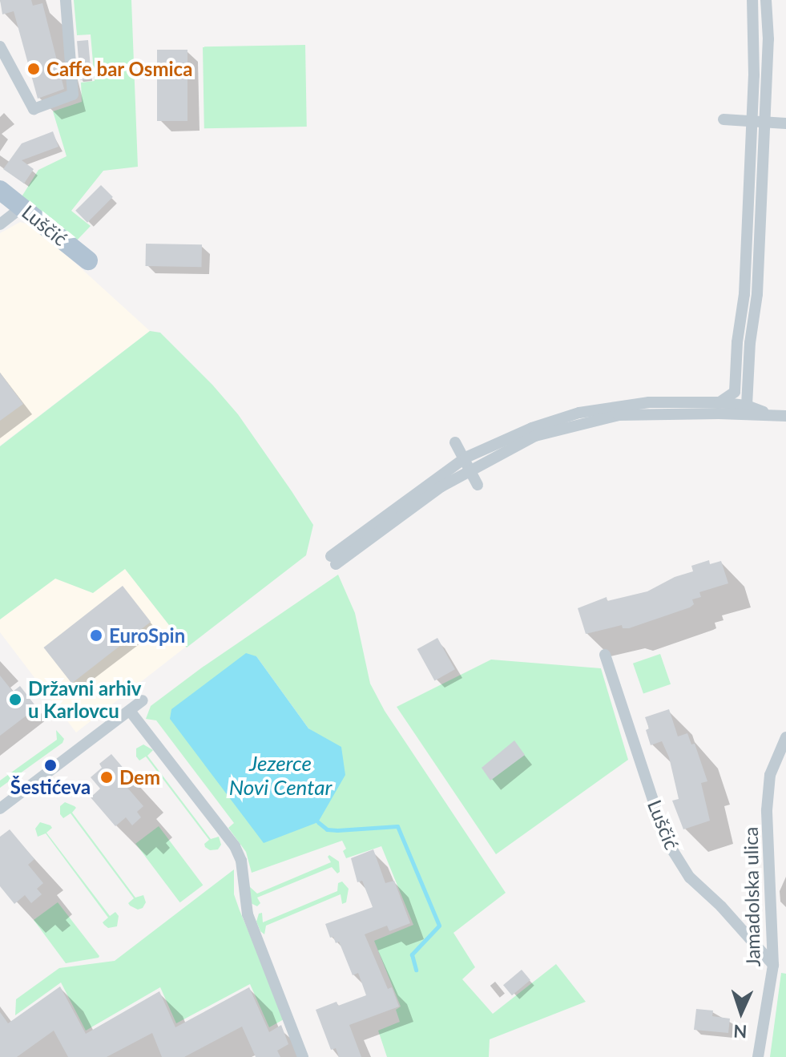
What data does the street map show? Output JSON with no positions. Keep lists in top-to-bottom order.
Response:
{
  "streets": {
    "main road": ["Luščić"],
    "street": ["Jamadolska ulica"]
  },
  "crossings": [
    ["Luščić", "Jamadolska ulica"]
  ],
  "water": ["Jezerce Novi Centar"],
  "places": [
    "Caffe bar Osmica",
    "EuroSpin",
    "Državni arhiv u Karlovcu",
    "Šestićeva",
    "Dem"
  ],
  "north": "bottom"
}
